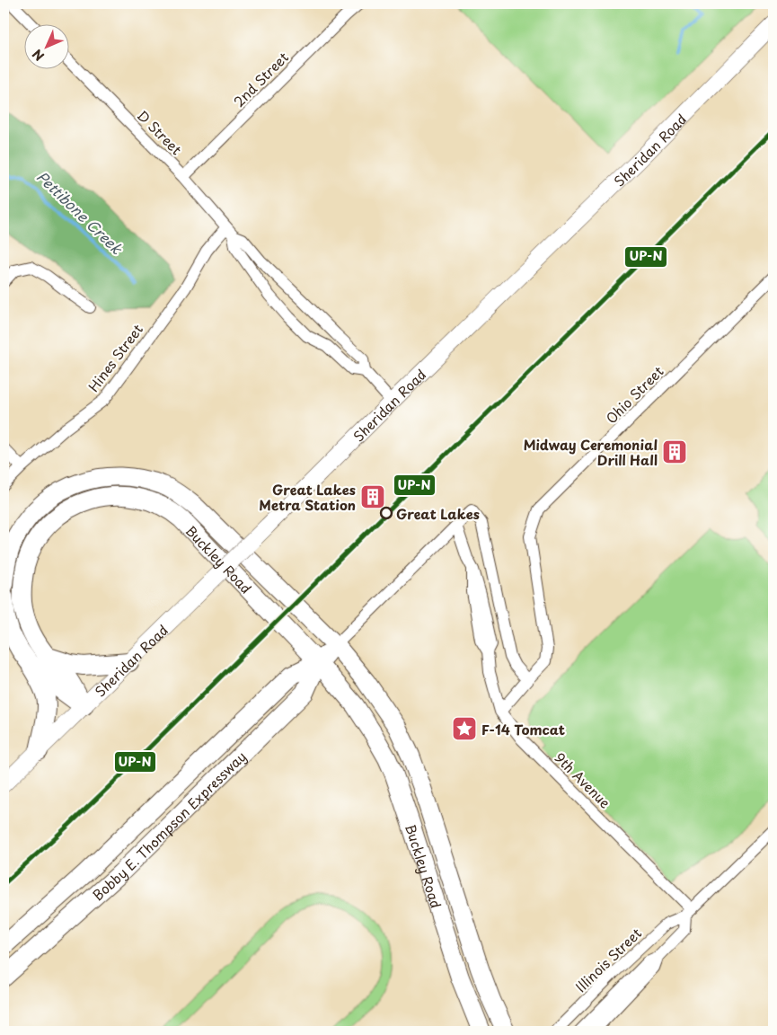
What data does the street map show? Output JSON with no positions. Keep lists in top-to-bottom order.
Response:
{
  "streets": {
    "highway": ["Buckley Road", "Bobby E. Thompson Expressway"],
    "main road": ["Sheridan Road"],
    "street": [
      "2nd Street",
      "D Street",
      "Hines Street",
      "Ohio Street",
      "9th Avenue",
      "Illinois Street"
    ]
  },
  "crossings": [
    ["2nd Street", "D Street"],
    ["D Street", "Sheridan Road"],
    ["D Street", "Hines Street"],
    ["Sheridan Road", "Buckley Road"],
    ["Ohio Street", "9th Avenue"],
    ["Buckley Road", "Bobby E. Thompson Expressway"],
    ["9th Avenue", "Illinois Street"]
  ],
  "water": ["Pettibone Creek"],
  "places": {
    "building": ["Midway Ceremonial Drill Hall", "Great Lakes Metra Station"],
    "other": ["Great Lakes"],
    "place": ["F-14 Tomcat"]
  },
  "lines": ["transit line UP-N"],
  "north": "bottom left"
}
